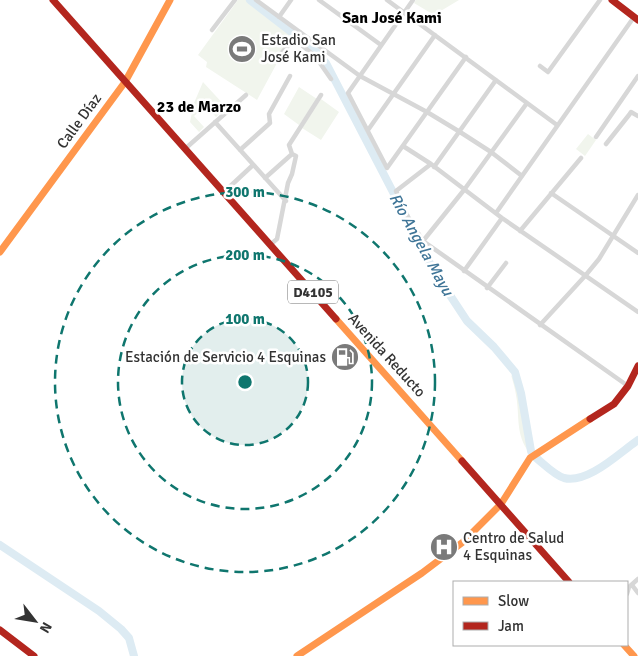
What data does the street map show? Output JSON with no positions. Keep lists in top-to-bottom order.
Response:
{
  "streets": {
    "main road": ["Calle Díaz", "D4105", "Avenida Reducto"]
  },
  "crossings": [
    ["Calle Díaz", "Avenida Reducto"],
    ["D4105", "Avenida Reducto"]
  ],
  "districts": ["San José Kami", "23 de Marzo"],
  "water": ["Río Angela Mayu"],
  "places": {
    "sports": ["Estadio San José Kami"],
    "fuel station": ["Estación de Servicio 4 Esquinas"],
    "hospital": ["Centro de Salud 4 Esquinas"]
  },
  "legend": ["Slow", "Jam"],
  "north": "bottom right",
  "rings": ["300 m", "200 m", "100 m"]
}
